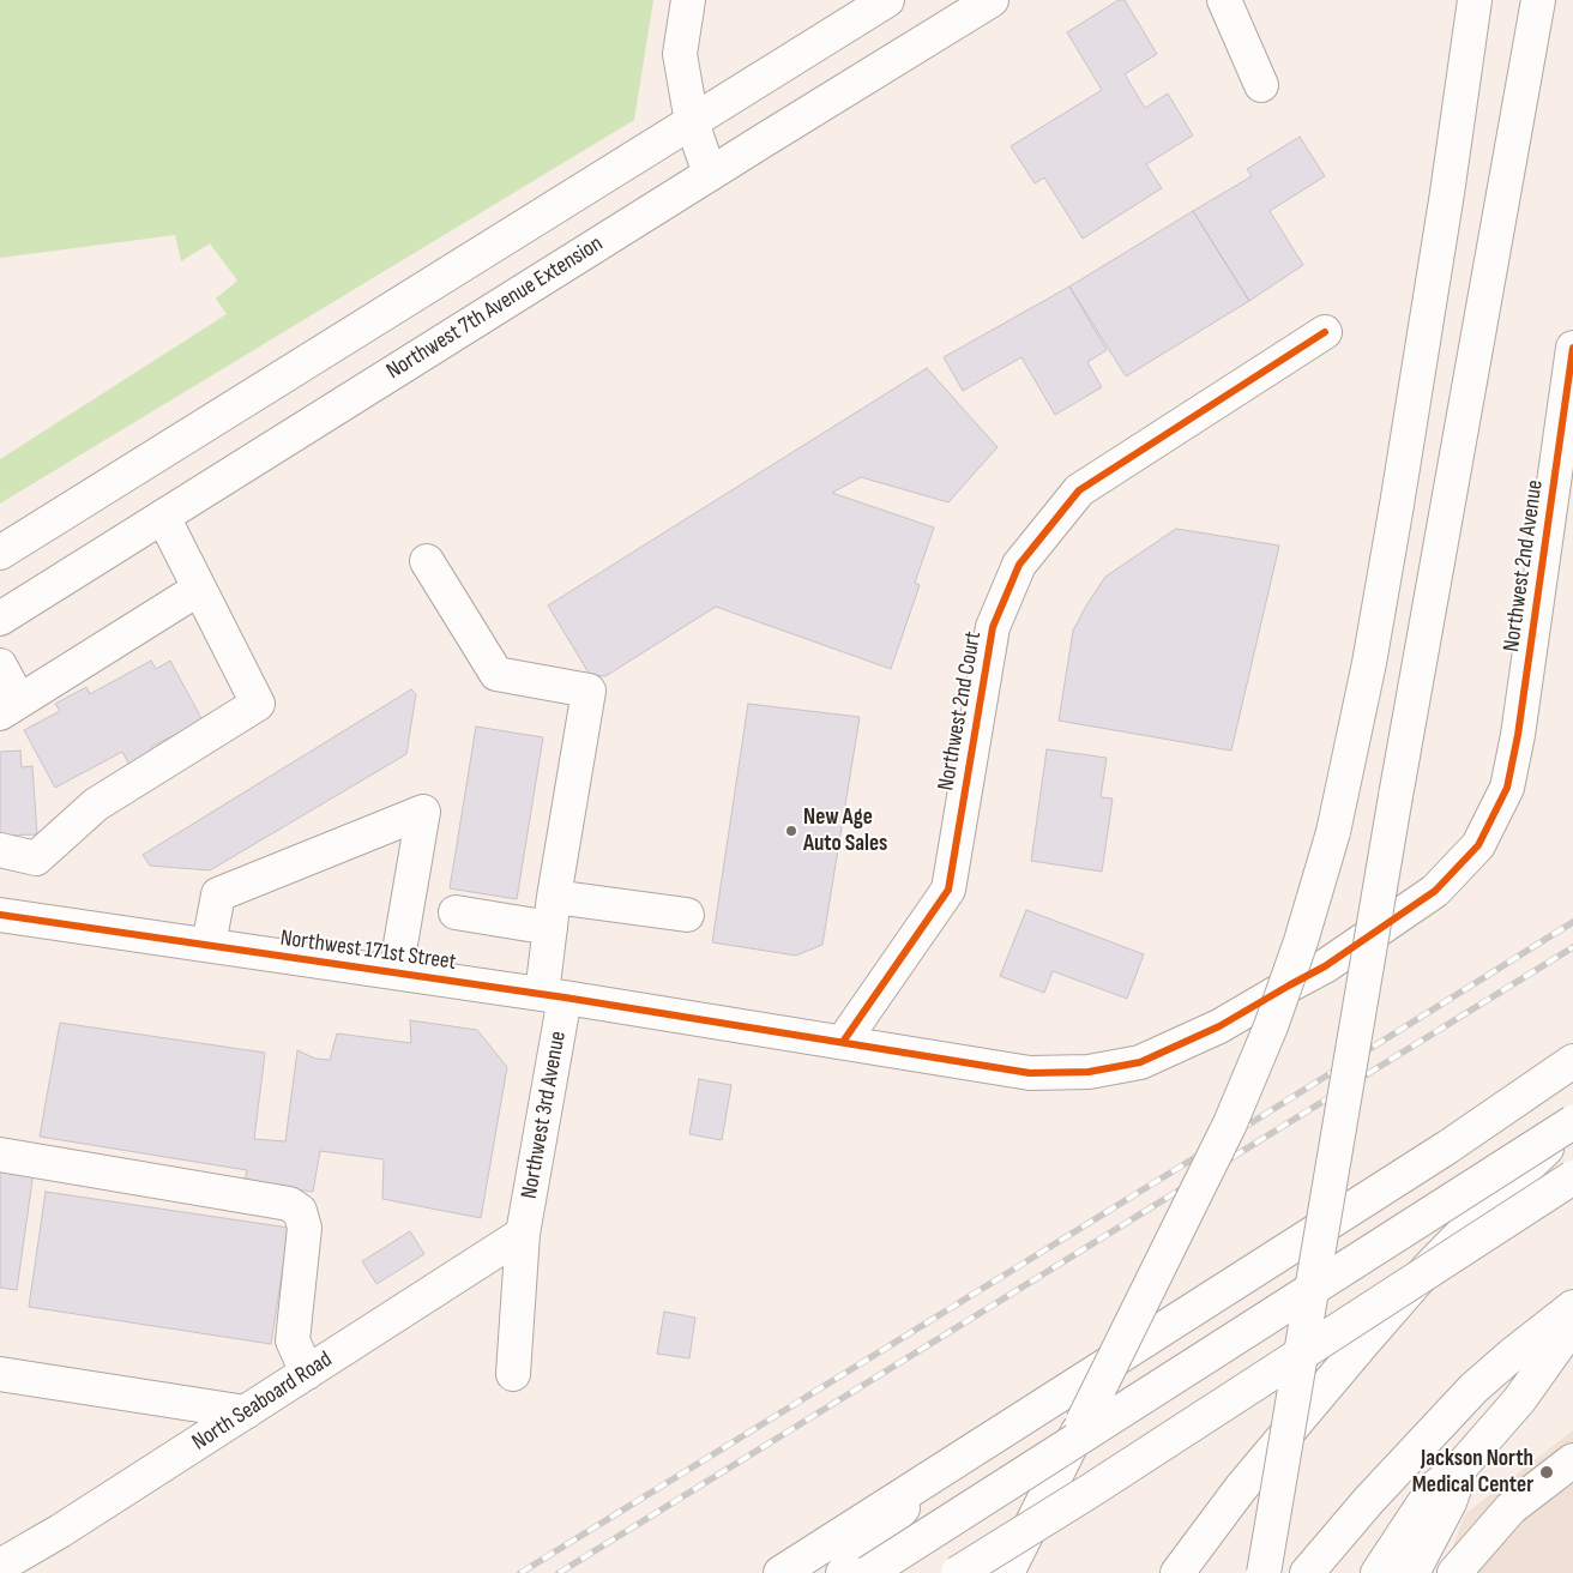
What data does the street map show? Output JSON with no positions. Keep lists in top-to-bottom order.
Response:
{
  "streets": {
    "main road": [
      "Northwest 7th Avenue Extension",
      "Northwest 2nd Avenue",
      "Northwest 2nd Court",
      "Northwest 171st Street",
      "Northwest 3rd Avenue",
      "North Seaboard Road"
    ]
  },
  "crossings": [
    ["Northwest 2nd Avenue", "Northwest 171st Street"],
    ["Northwest 2nd Court", "Northwest 171st Street"],
    ["Northwest 171st Street", "Northwest 3rd Avenue"],
    ["Northwest 3rd Avenue", "North Seaboard Road"]
  ],
  "places": ["New Age Auto Sales", "Jackson North Medical Center"]
}
